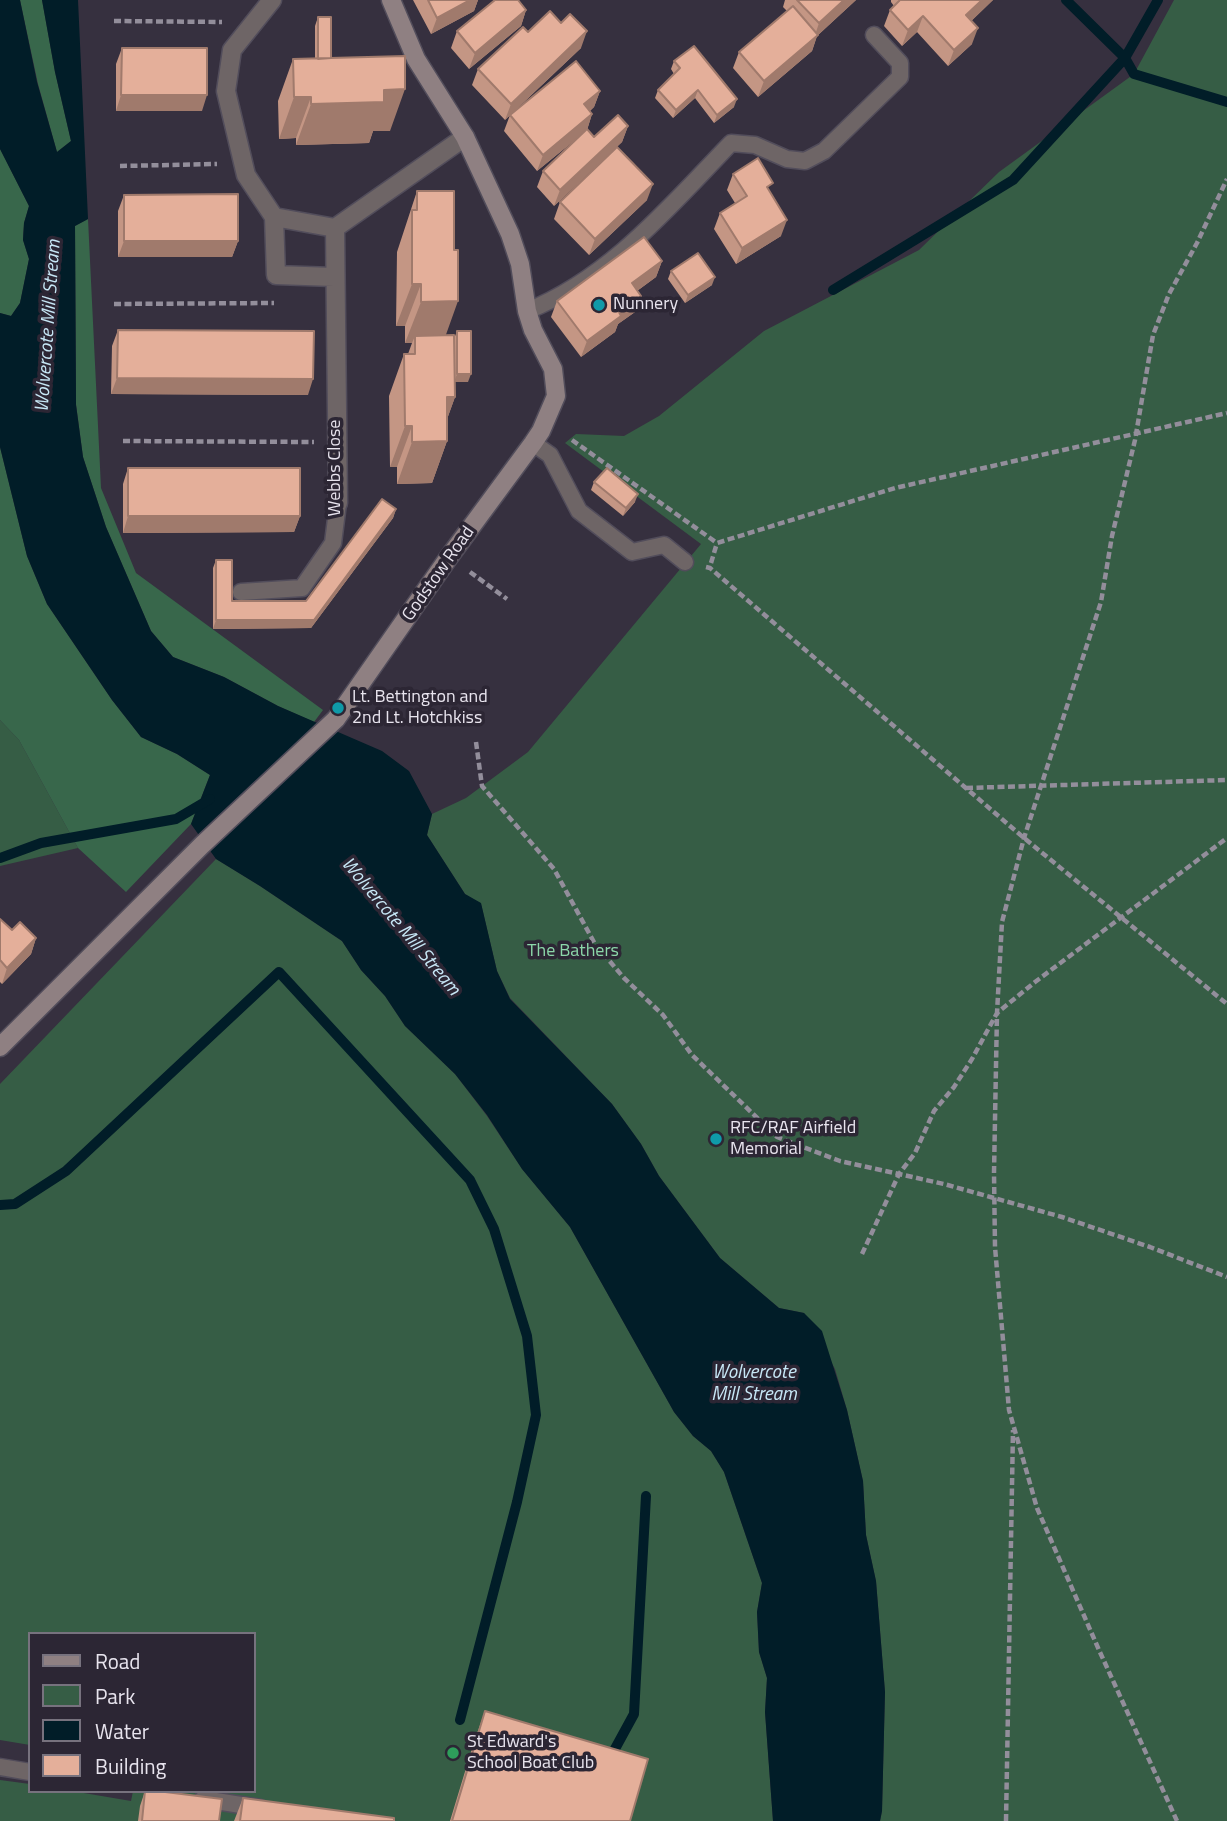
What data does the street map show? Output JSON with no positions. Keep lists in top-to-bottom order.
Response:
{
  "streets": {
    "street": ["Webbs Close", "Godstow Road"]
  },
  "water": ["Wolvercote Mill Stream"],
  "parks": ["The Bathers"],
  "places": [
    "Nunnery",
    "Lt. Bettington and 2nd Lt. Hotchkiss",
    "RFC/RAF Airfield Memorial",
    "St Edward's School Boat Club"
  ],
  "legend": [
    "Road",
    "Park",
    "Water",
    "Building"
  ]
}
